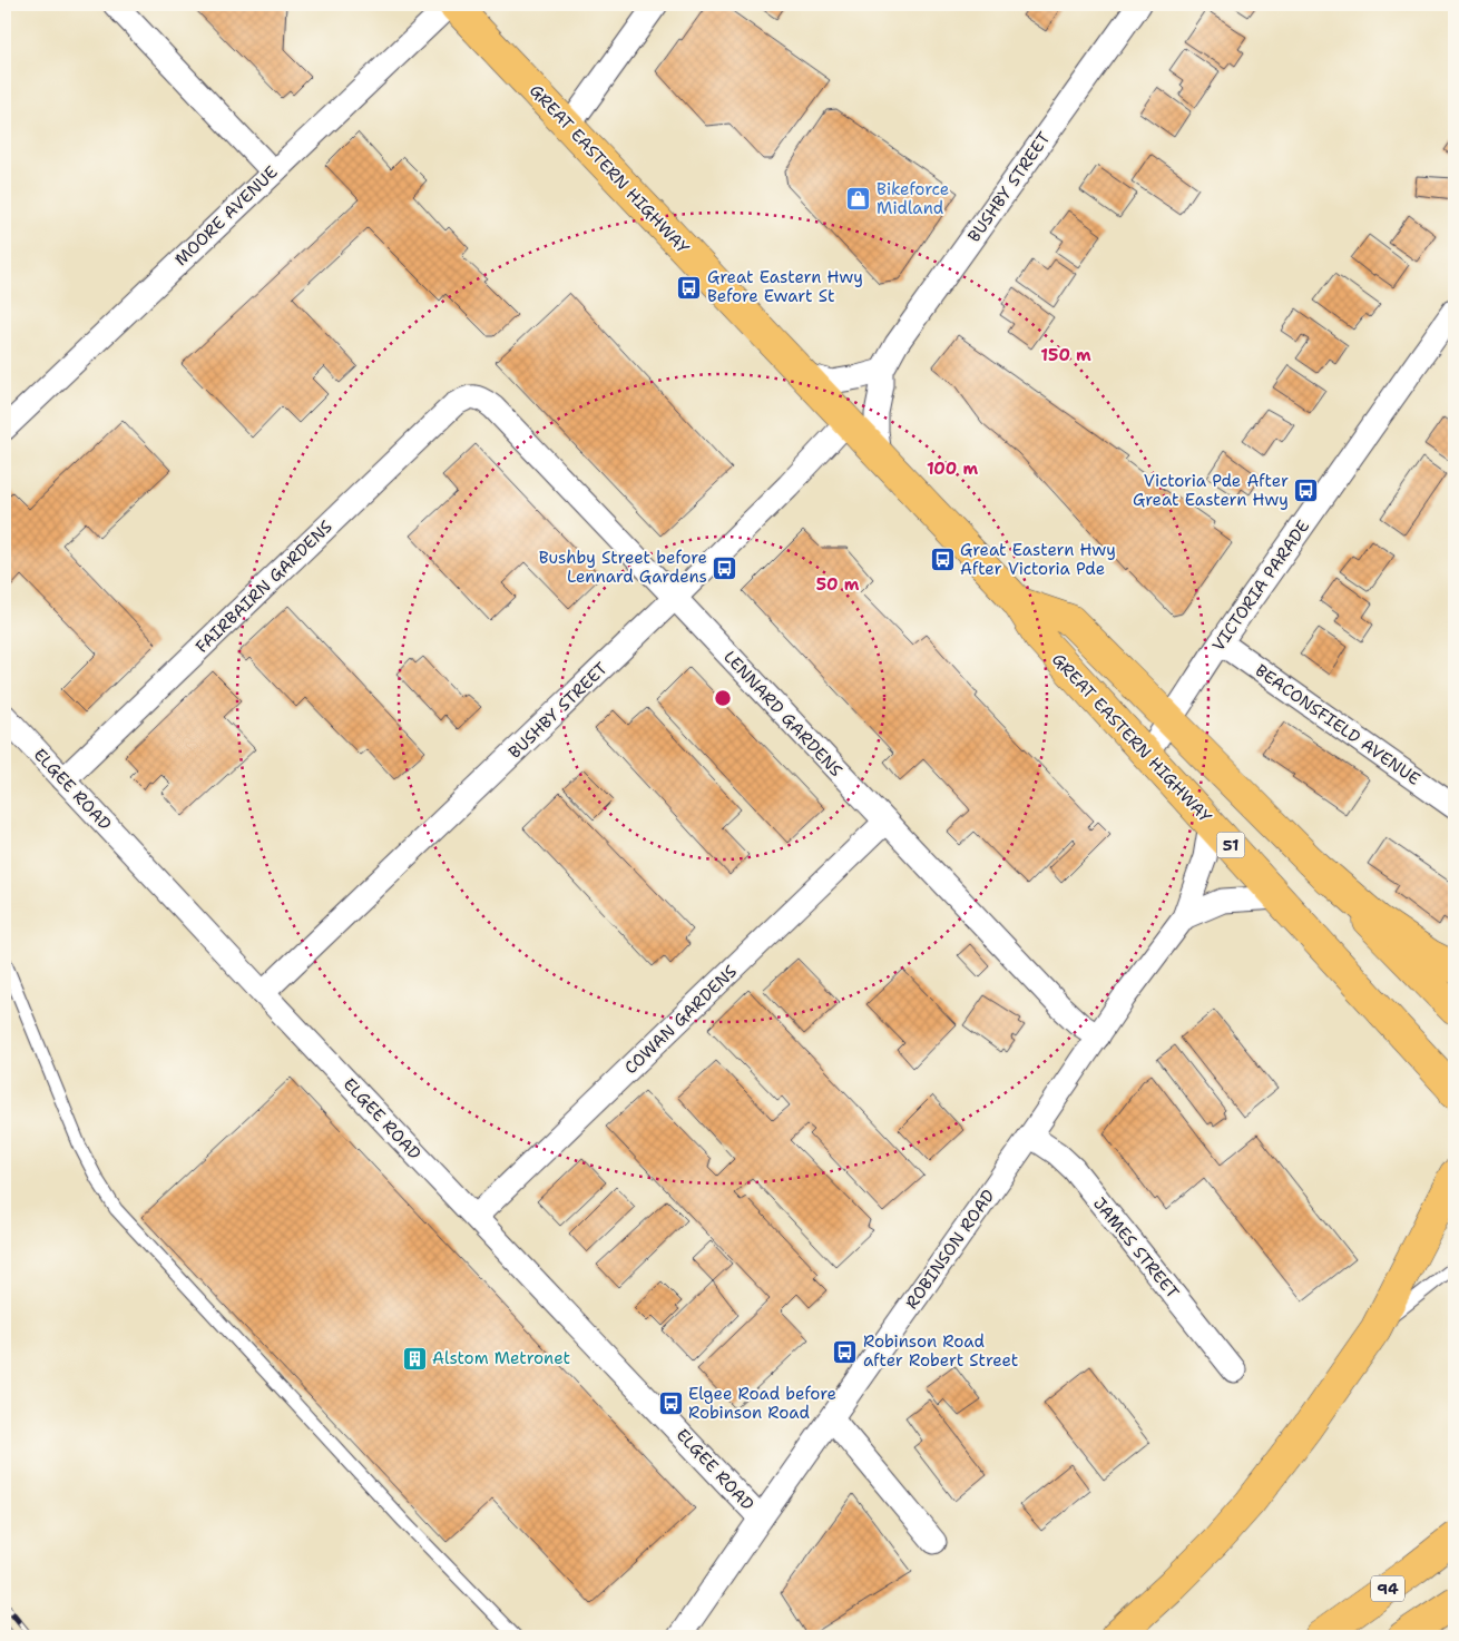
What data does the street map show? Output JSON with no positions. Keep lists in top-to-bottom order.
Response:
{
  "streets": {
    "highway": ["GREAT EASTERN HIGHWAY", "51", "94"],
    "street": [
      "BUSHBY STREET",
      "MOORE AVENUE",
      "VICTORIA PARADE",
      "FAIRBAIRN GARDENS",
      "LENNARD GARDENS",
      "BEACONSFIELD AVENUE",
      "ELGEE ROAD",
      "COWAN GARDENS",
      "JAMES STREET",
      "ROBINSON ROAD"
    ]
  },
  "crossings": [
    ["GREAT EASTERN HIGHWAY", "BUSHBY STREET"],
    ["GREAT EASTERN HIGHWAY", "MOORE AVENUE"],
    ["GREAT EASTERN HIGHWAY", "VICTORIA PARADE"],
    ["GREAT EASTERN HIGHWAY", "ROBINSON ROAD"],
    ["BUSHBY STREET", "LENNARD GARDENS"],
    ["BUSHBY STREET", "ELGEE ROAD"],
    ["VICTORIA PARADE", "BEACONSFIELD AVENUE"],
    ["FAIRBAIRN GARDENS", "LENNARD GARDENS"],
    ["FAIRBAIRN GARDENS", "ELGEE ROAD"],
    ["LENNARD GARDENS", "COWAN GARDENS"],
    ["LENNARD GARDENS", "ROBINSON ROAD"],
    ["ELGEE ROAD", "COWAN GARDENS"],
    ["ELGEE ROAD", "ROBINSON ROAD"],
    ["JAMES STREET", "ROBINSON ROAD"]
  ],
  "places": {
    "shop": ["Bikeforce Midland"],
    "bus stop": [
      "Great Eastern Hwy Before Ewart St",
      "Victoria Pde After Great Eastern Hwy",
      "Great Eastern Hwy After Victoria Pde",
      "Bushby Street before Lennard Gardens",
      "Robinson Road after Robert Street",
      "Elgee Road before Robinson Road"
    ],
    "building": ["Alstom Metronet"]
  },
  "rings": ["150 m", "100 m", "50 m"]
}
